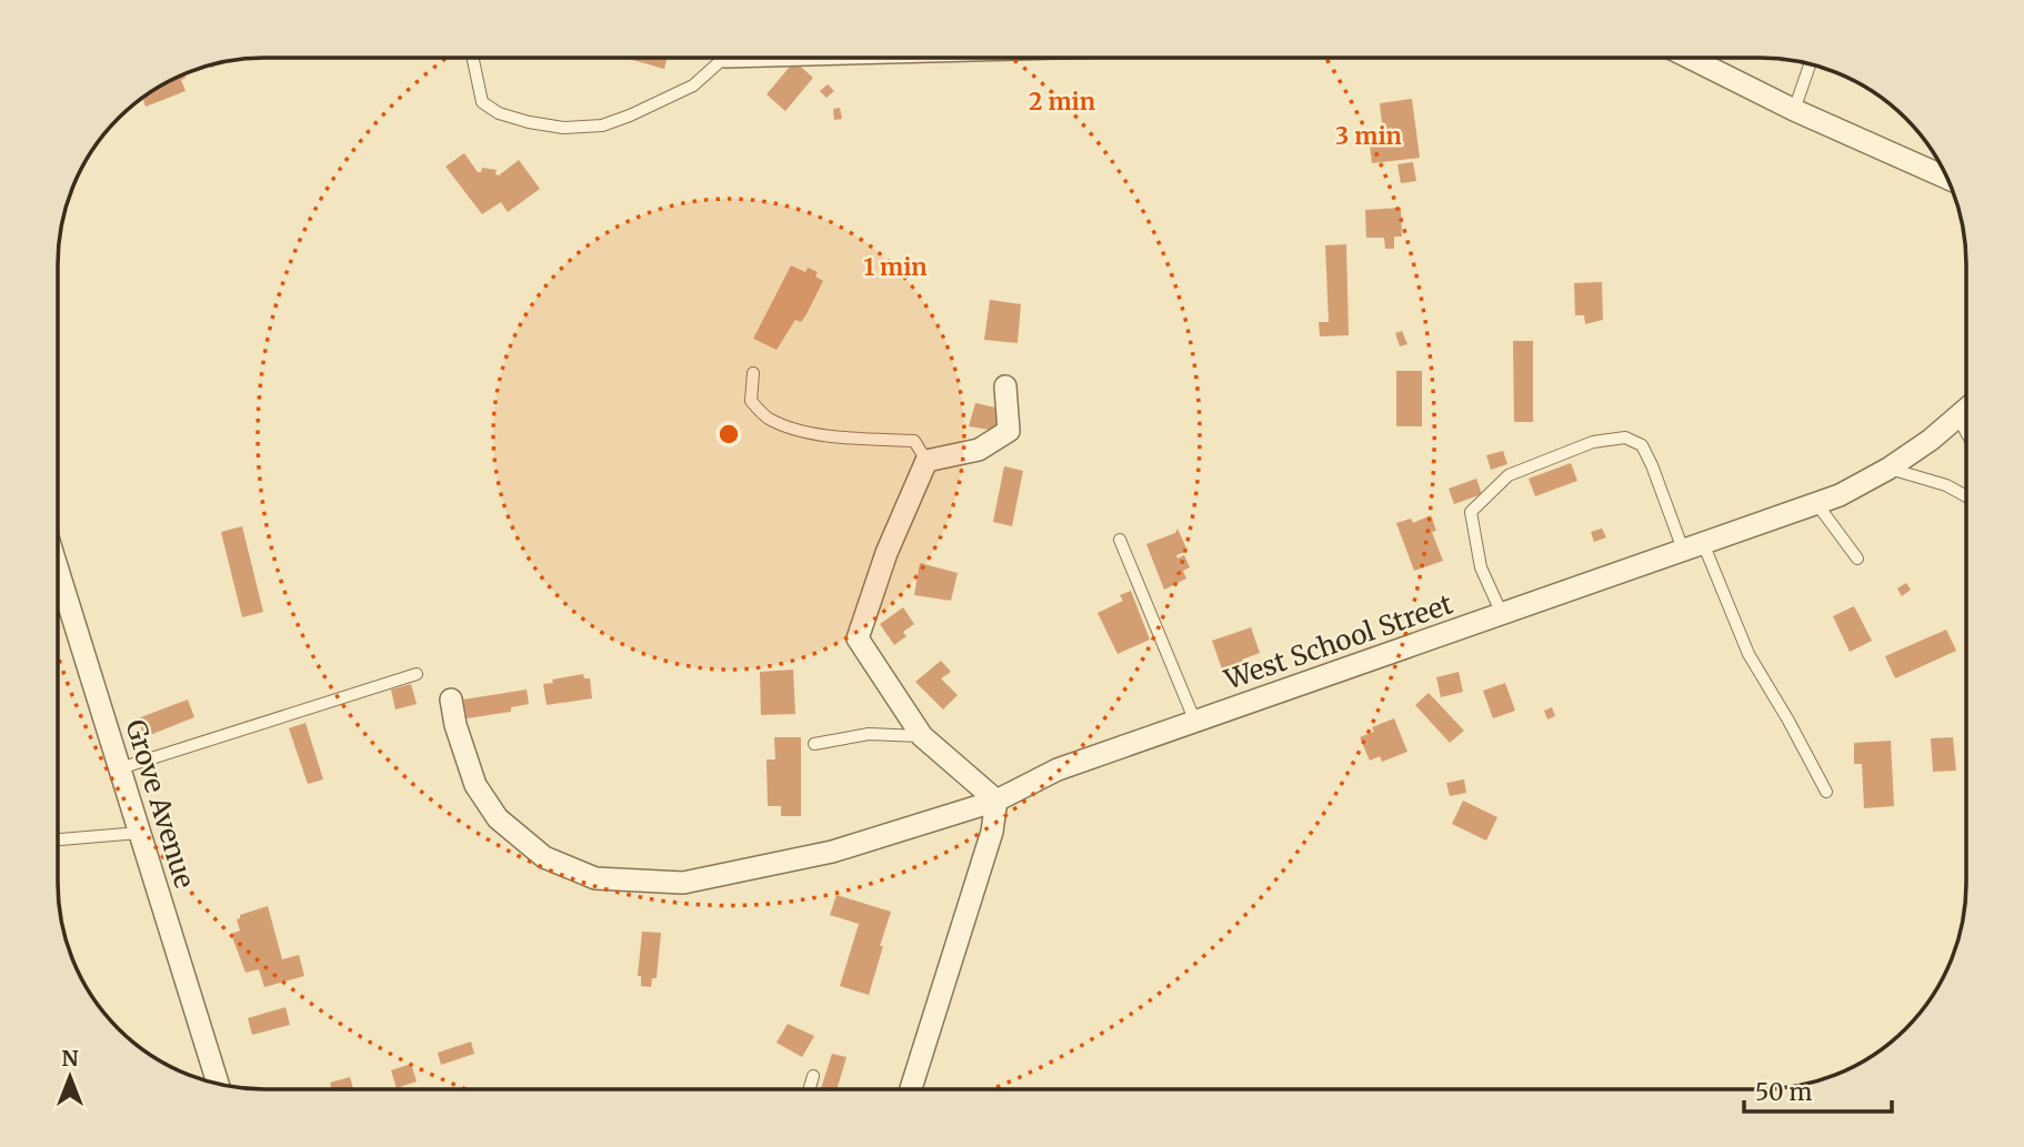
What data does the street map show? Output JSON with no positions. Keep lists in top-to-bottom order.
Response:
{
  "streets": {
    "street": ["West School Street", "Grove Avenue"]
  },
  "scale_bar": "50 m",
  "north": "top",
  "rings": ["2 min", "3 min", "1 min"]
}
